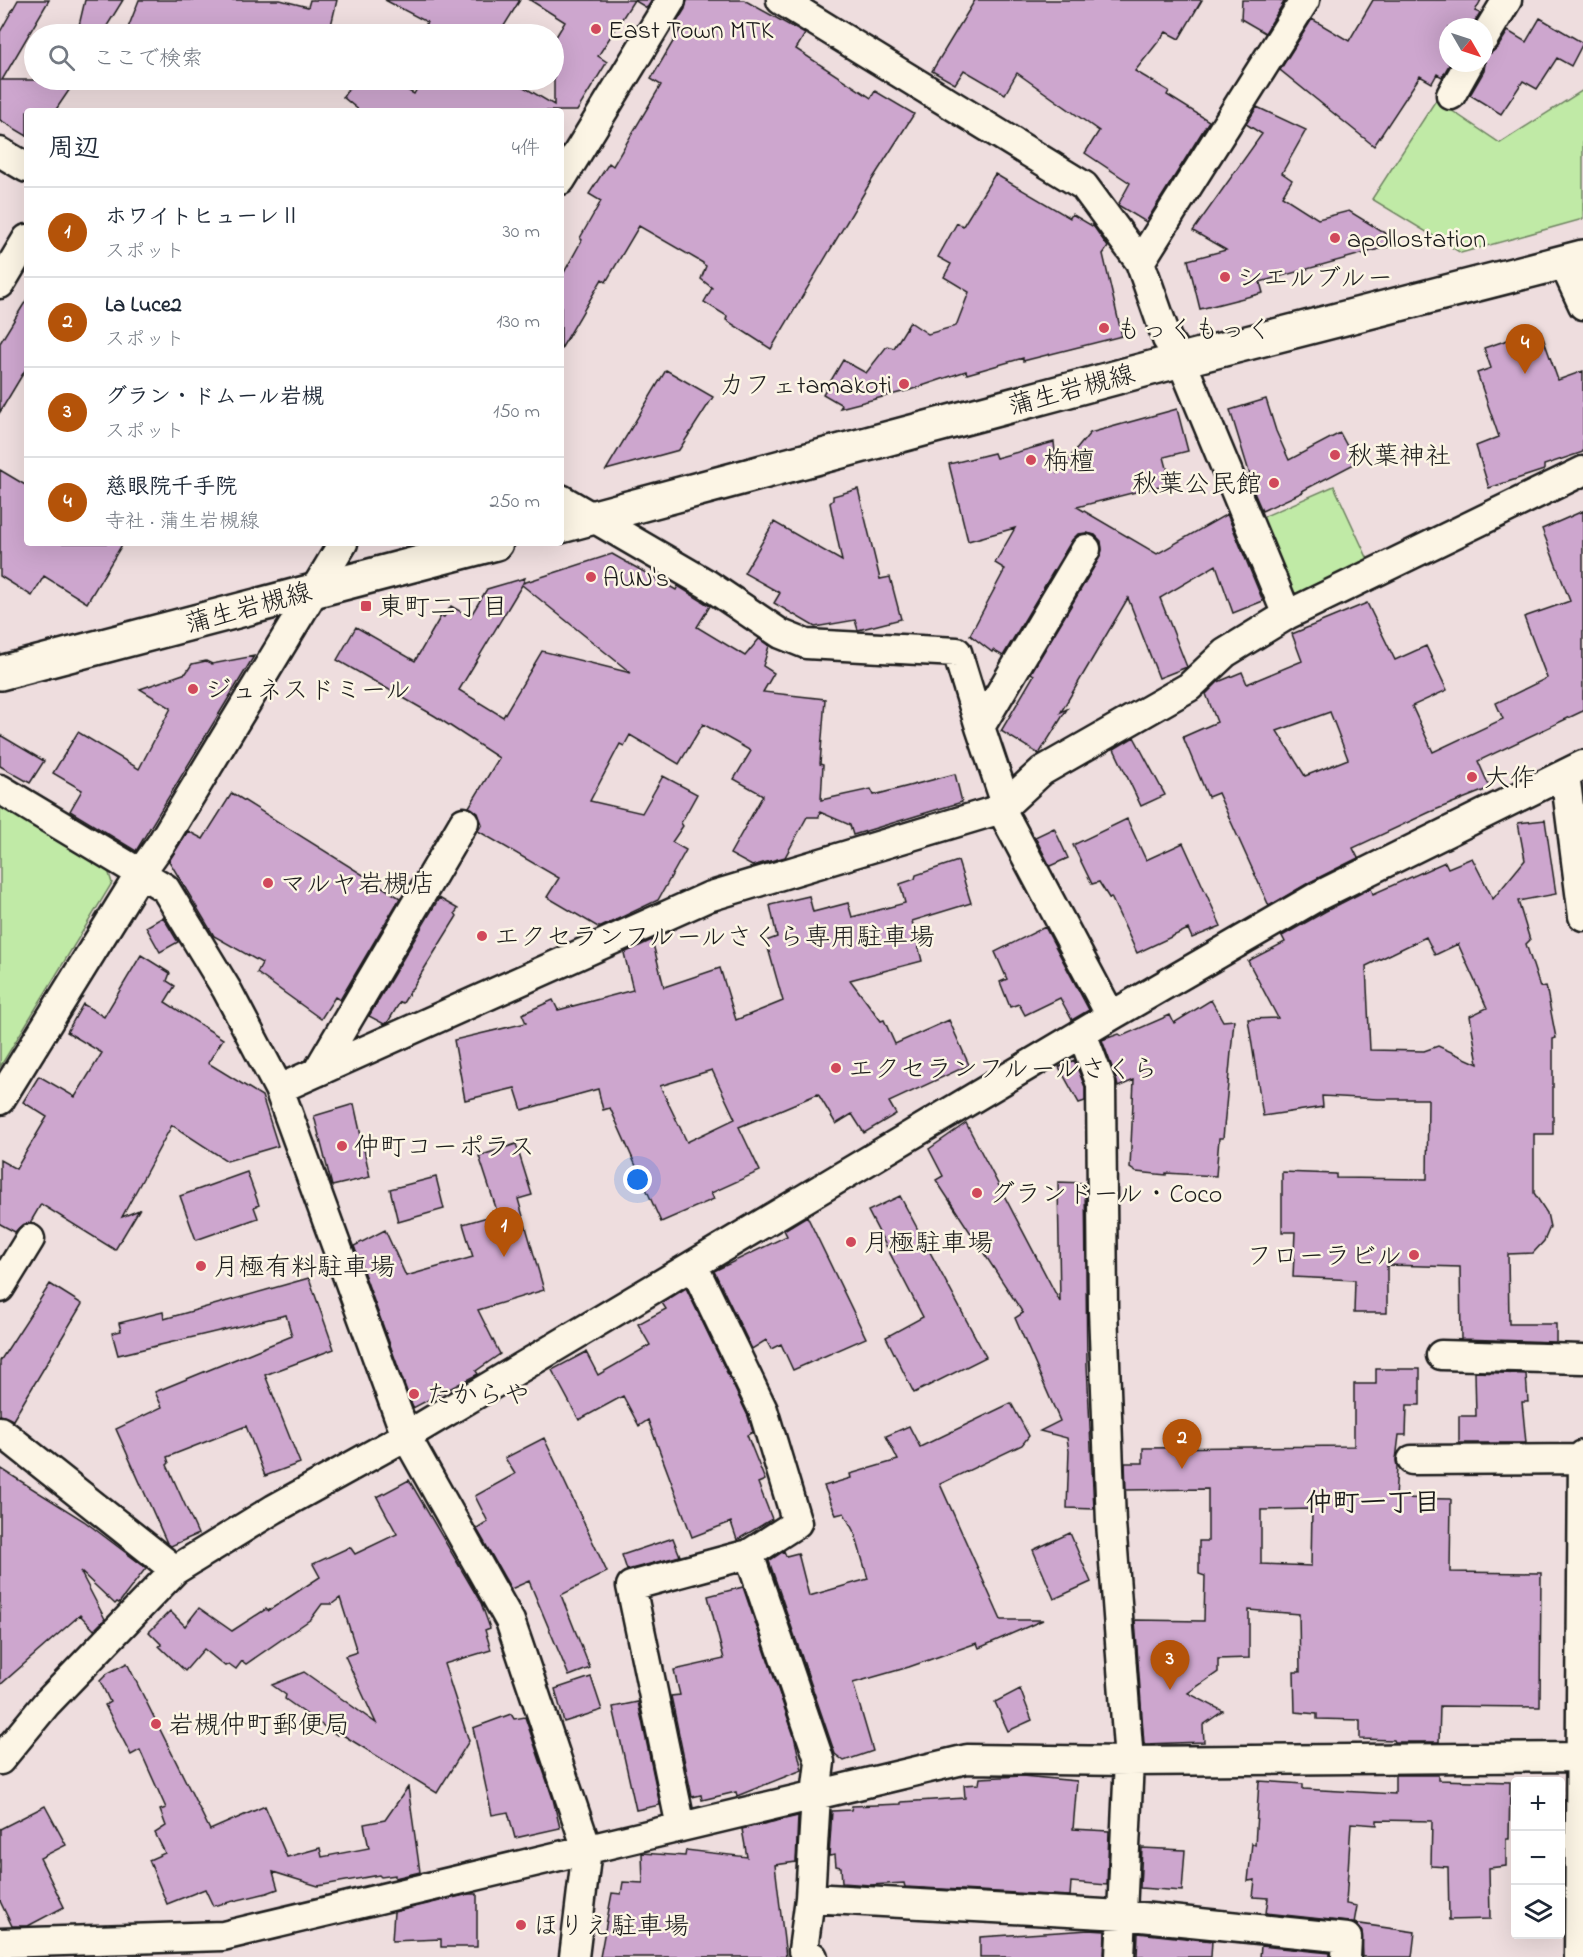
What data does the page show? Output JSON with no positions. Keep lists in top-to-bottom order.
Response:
{
  "streets": {
    "main road": ["蒲生岩槻線"]
  },
  "districts": ["仲町一丁目"],
  "places": {
    "other": [
      "East Town MTK",
      "apollostation",
      "シエルブルー",
      "もっくもっく",
      "カフェtamakoti",
      "秋葉神社",
      "栴檀",
      "秋葉公民館",
      "AUN's",
      "ジュネスドミール",
      "大作",
      "マルヤ岩槻店",
      "エクセランフルールさくら専用駐車場",
      "エクセランフルールさくら",
      "仲町コーポラス",
      "グランドール・Coco",
      "月極駐車場",
      "フローラビル",
      "月極有料駐車場",
      "たからや",
      "岩槻仲町郵便局",
      "ほりえ駐車場"
    ],
    "transit": ["東町二丁目"]
  },
  "north": "bottom right",
  "page": {
    "search": "ここで検索",
    "heading": ["周辺", "4件"],
    "list": [
      {
        "mark": "1",
        "name": "ホワイトヒューレⅡ",
        "note": "スポット",
        "value": "30 m"
      },
      {
        "mark": "2",
        "name": "La Luce2",
        "note": "スポット",
        "value": "130 m"
      },
      {
        "mark": "3",
        "name": "グラン・ドムール岩槻",
        "note": "スポット",
        "value": "150 m"
      },
      {
        "mark": "4",
        "name": "慈眼院千手院",
        "note": "寺社 · 蒲生岩槻線",
        "value": "250 m"
      }
    ],
    "pins": [
      "4",
      "1",
      "2",
      "3"
    ],
    "map_buttons": ["+", "−"]
  }
}
